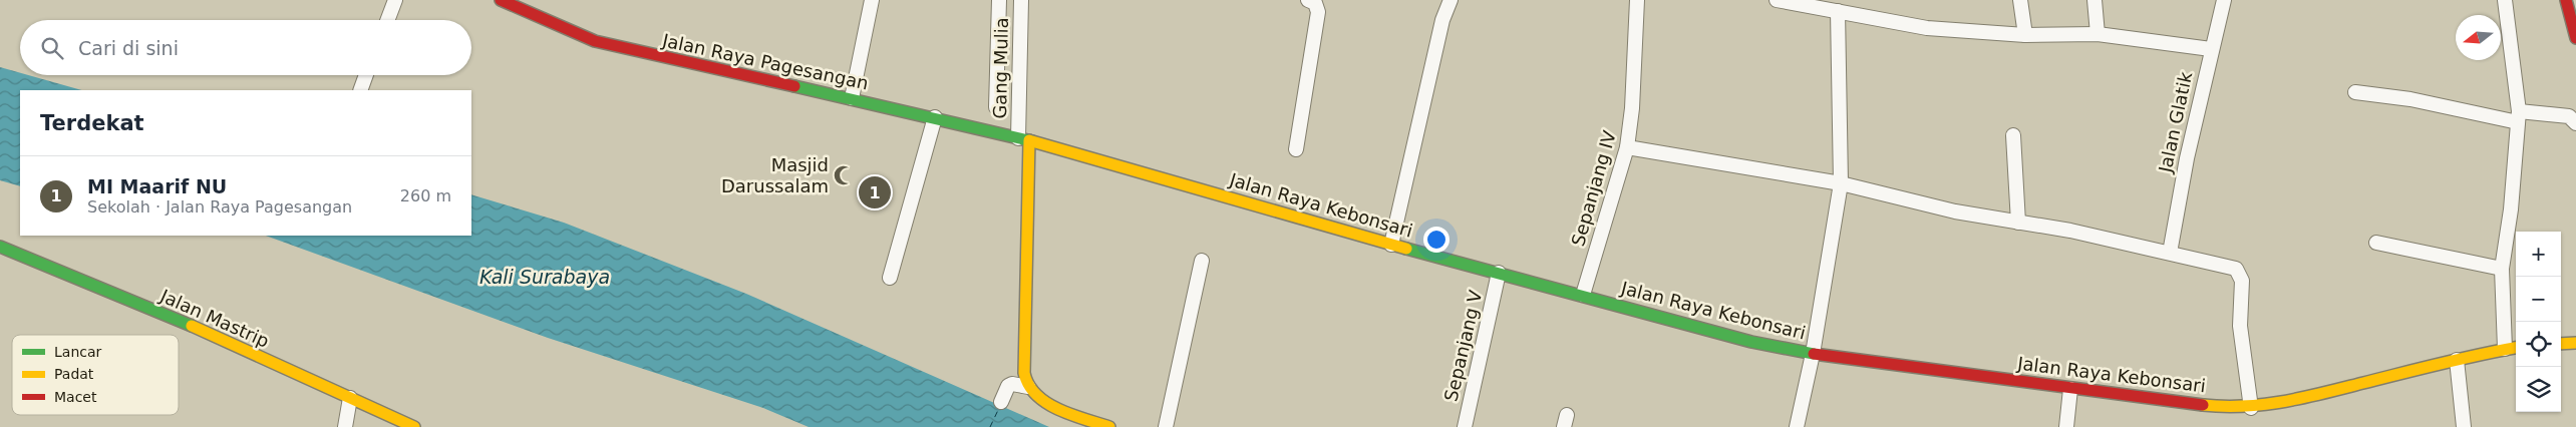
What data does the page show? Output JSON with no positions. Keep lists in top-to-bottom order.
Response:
{
  "streets": {
    "main road": ["Jalan Raya Pagesangan", "Jalan Raya Kebonsari", "Jalan Mastrip"],
    "street": [
      "Gang Mulia",
      "Jalan Glatik",
      "Sepanjang IV",
      "Sepanjang V"
    ]
  },
  "crossings": [
    ["Jalan Raya Pagesangan", "Gang Mulia"],
    ["Jalan Raya Pagesangan", "Jalan Raya Kebonsari"],
    ["Gang Mulia", "Jalan Raya Kebonsari"],
    ["Sepanjang IV", "Jalan Raya Kebonsari"],
    ["Jalan Raya Kebonsari", "Sepanjang V"]
  ],
  "water": ["Kali Surabaya"],
  "places": {
    "mosque": ["Masjid Darussalam"]
  },
  "legend": ["Lancar", "Padat", "Macet"],
  "north": "left",
  "page": {
    "search": "Cari di sini",
    "heading": "Terdekat",
    "list": [
      {
        "mark": "1",
        "name": "MI Maarif NU",
        "note": "Sekolah · Jalan Raya Pagesangan",
        "value": "260 m"
      }
    ],
    "pins": "1",
    "map_buttons": ["+", "−"]
  }
}
